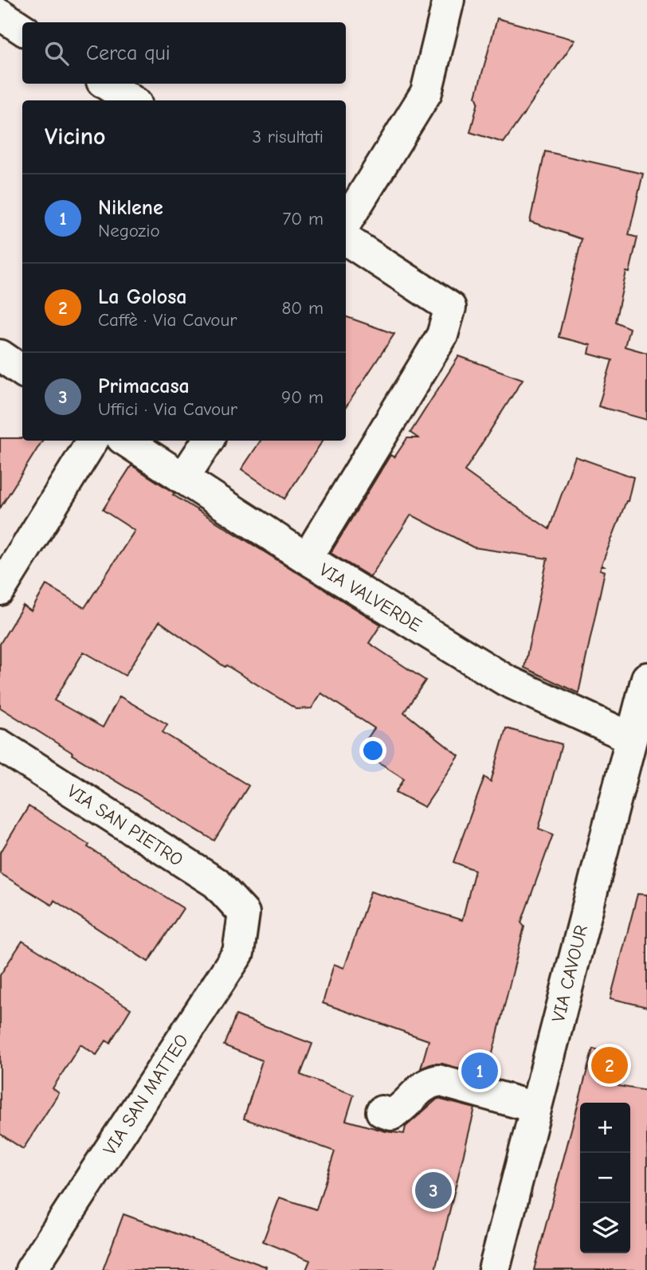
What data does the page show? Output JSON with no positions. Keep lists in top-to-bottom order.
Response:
{
  "streets": {
    "street": [
      "VIA VALVERDE",
      "VIA SAN PIETRO",
      "VIA CAVOUR",
      "VIA SAN MATTEO"
    ]
  },
  "crossings": [
    ["VIA VALVERDE", "VIA CAVOUR"],
    ["VIA SAN PIETRO", "VIA SAN MATTEO"]
  ],
  "page": {
    "search": "Cerca qui",
    "heading": ["Vicino", "3 risultati"],
    "list": [
      {
        "mark": "1",
        "name": "Niklene",
        "note": "Negozio",
        "value": "70 m"
      },
      {
        "mark": "2",
        "name": "La Golosa",
        "note": "Caffè · Via Cavour",
        "value": "80 m"
      },
      {
        "mark": "3",
        "name": "Primacasa",
        "note": "Uffici · Via Cavour",
        "value": "90 m"
      }
    ],
    "pins": ["2", "1", "3"],
    "map_buttons": ["+", "−"]
  }
}
